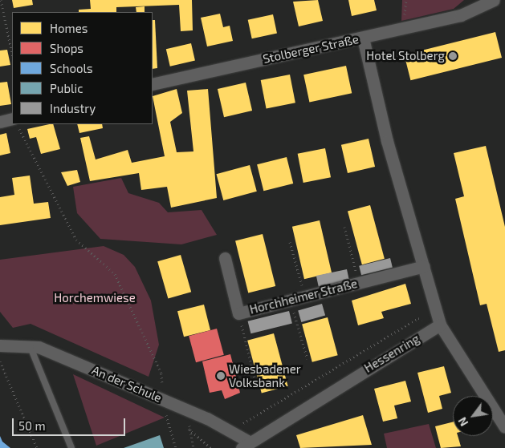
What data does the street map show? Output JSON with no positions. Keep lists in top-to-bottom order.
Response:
{
  "streets": {
    "street": [
      "Stolberger Straße",
      "Horchheimer Straße",
      "Hessenring",
      "An der Schule"
    ]
  },
  "crossings": [
    ["Hessenring", "An der Schule"]
  ],
  "parks": ["Horchemwiese"],
  "places": ["Hotel Stolberg", "Wiesbadener Volksbank"],
  "legend": [
    "Homes",
    "Shops",
    "Schools",
    "Public",
    "Industry"
  ],
  "scale_bar": "50 m",
  "north": "bottom left"
}
